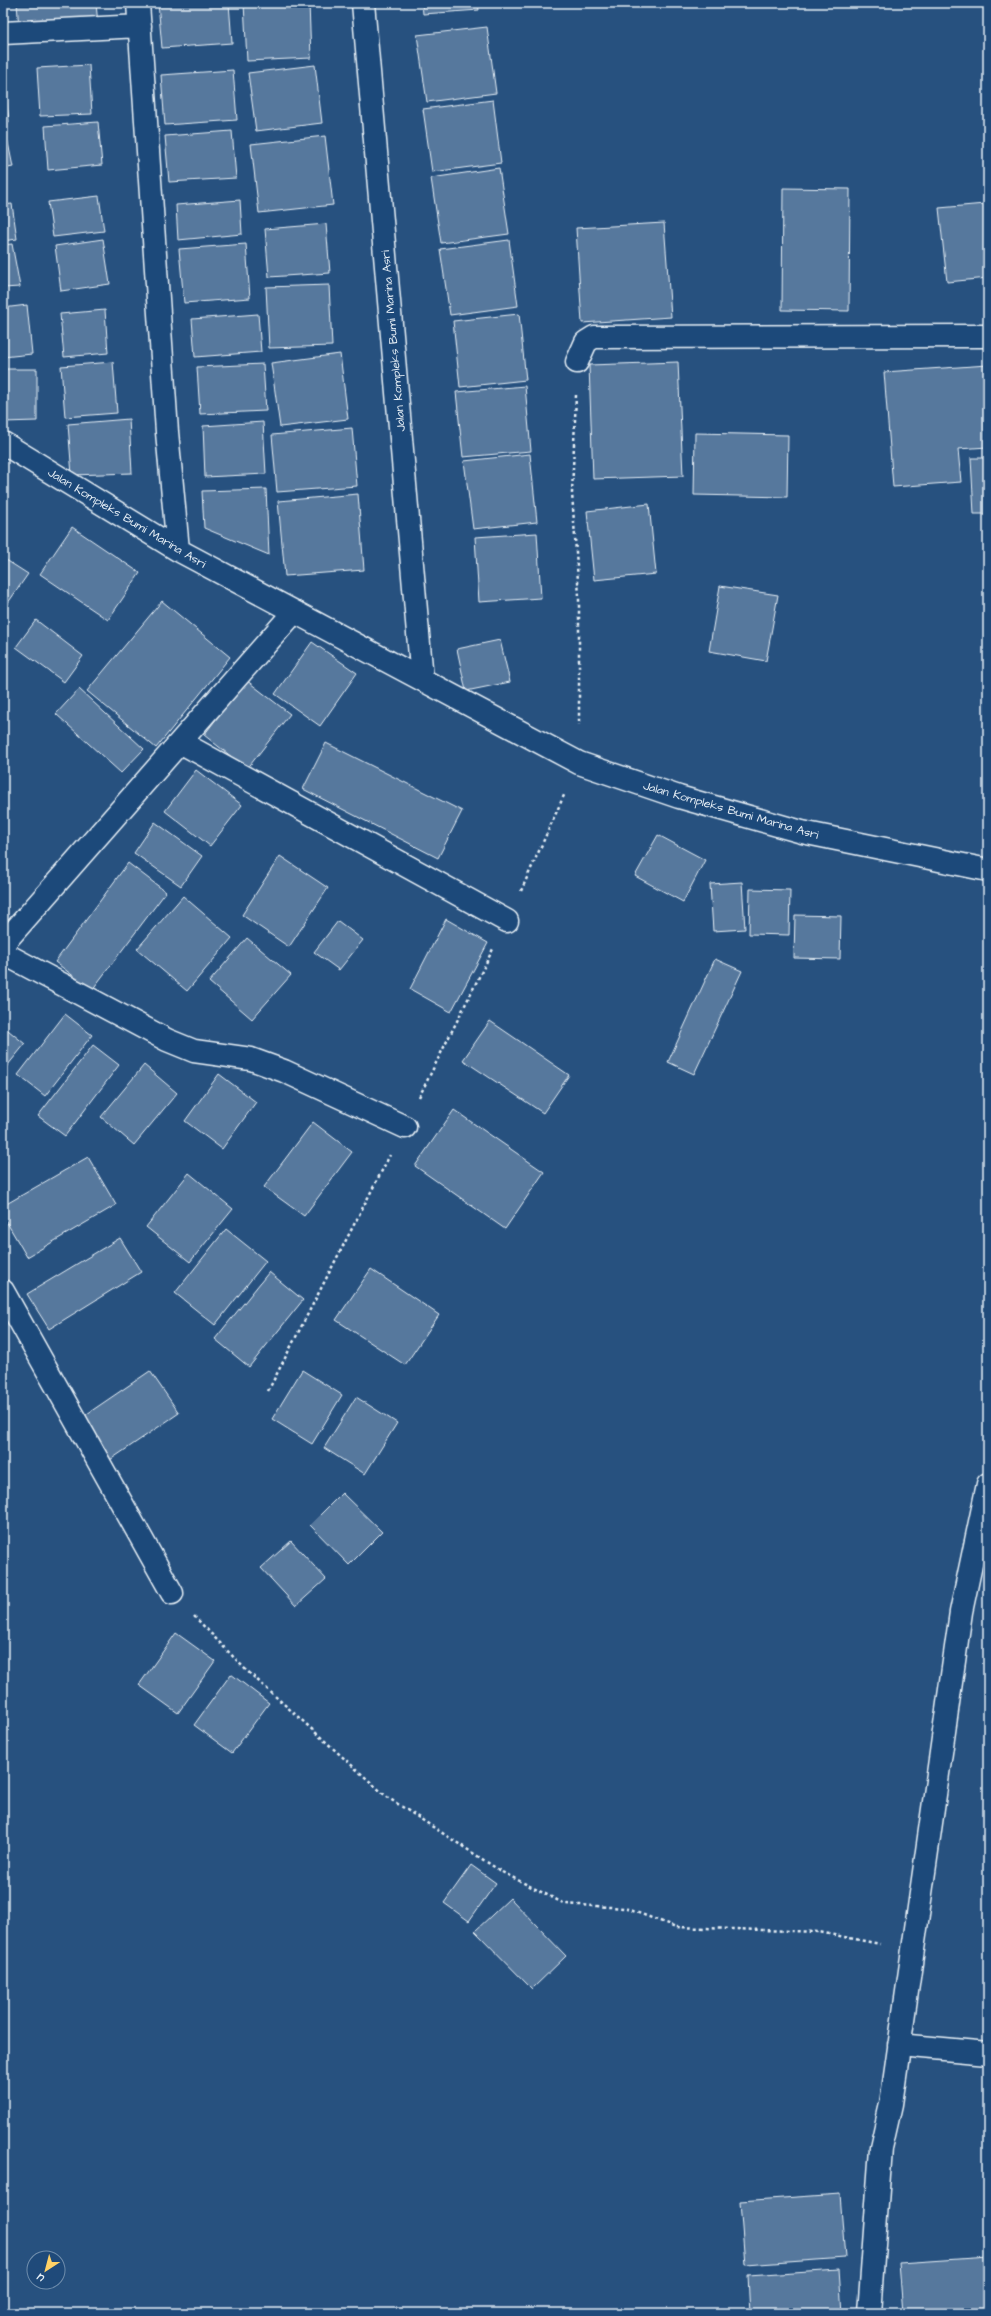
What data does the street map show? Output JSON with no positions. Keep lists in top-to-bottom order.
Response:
{
  "streets": {
    "street": ["Jalan Kompleks Bumi Marina Asri"]
  },
  "north": "bottom left"
}
